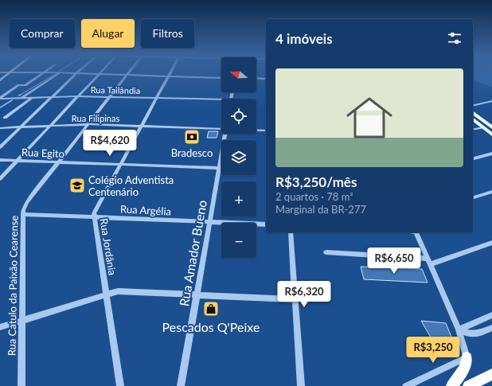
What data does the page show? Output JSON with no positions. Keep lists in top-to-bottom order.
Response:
{
  "streets": {
    "street": [
      "Rua Tailândia",
      "Rua Filipinas",
      "Rua Egito",
      "Rua Argélia",
      "Rua Jordânia",
      "Rua Amador Bueno",
      "Rua Catulo da Paixão Cearense"
    ]
  },
  "crossings": [
    ["Rua Tailândia", "Rua Jordânia"],
    ["Rua Tailândia", "Rua Catulo da Paixão Cearense"],
    ["Rua Filipinas", "Rua Jordânia"],
    ["Rua Filipinas", "Rua Catulo da Paixão Cearense"],
    ["Rua Egito", "Rua Jordânia"],
    ["Rua Egito", "Rua Amador Bueno"],
    ["Rua Egito", "Rua Catulo da Paixão Cearense"],
    ["Rua Argélia", "Rua Jordânia"],
    ["Rua Argélia", "Rua Amador Bueno"],
    ["Rua Argélia", "Rua Catulo da Paixão Cearense"]
  ],
  "places": {
    "bank": ["Bradesco"],
    "school or university": ["Colégio Adventista Centenário"],
    "shop": ["Pescados Q'Peixe"]
  },
  "north": "left",
  "page": {
    "chip": ["Comprar", "Alugar", "Filtros"],
    "heading": "4 imóveis",
    "map_buttons": ["+", "−"],
    "list": [
      {
        "name": "R$3,250/mês",
        "note": "2 quartos · 78 m² · Marginal da BR-277"
      }
    ],
    "price": [
      "R$4,620",
      "R$6,650",
      "R$6,320",
      "R$3,250"
    ]
  }
}
